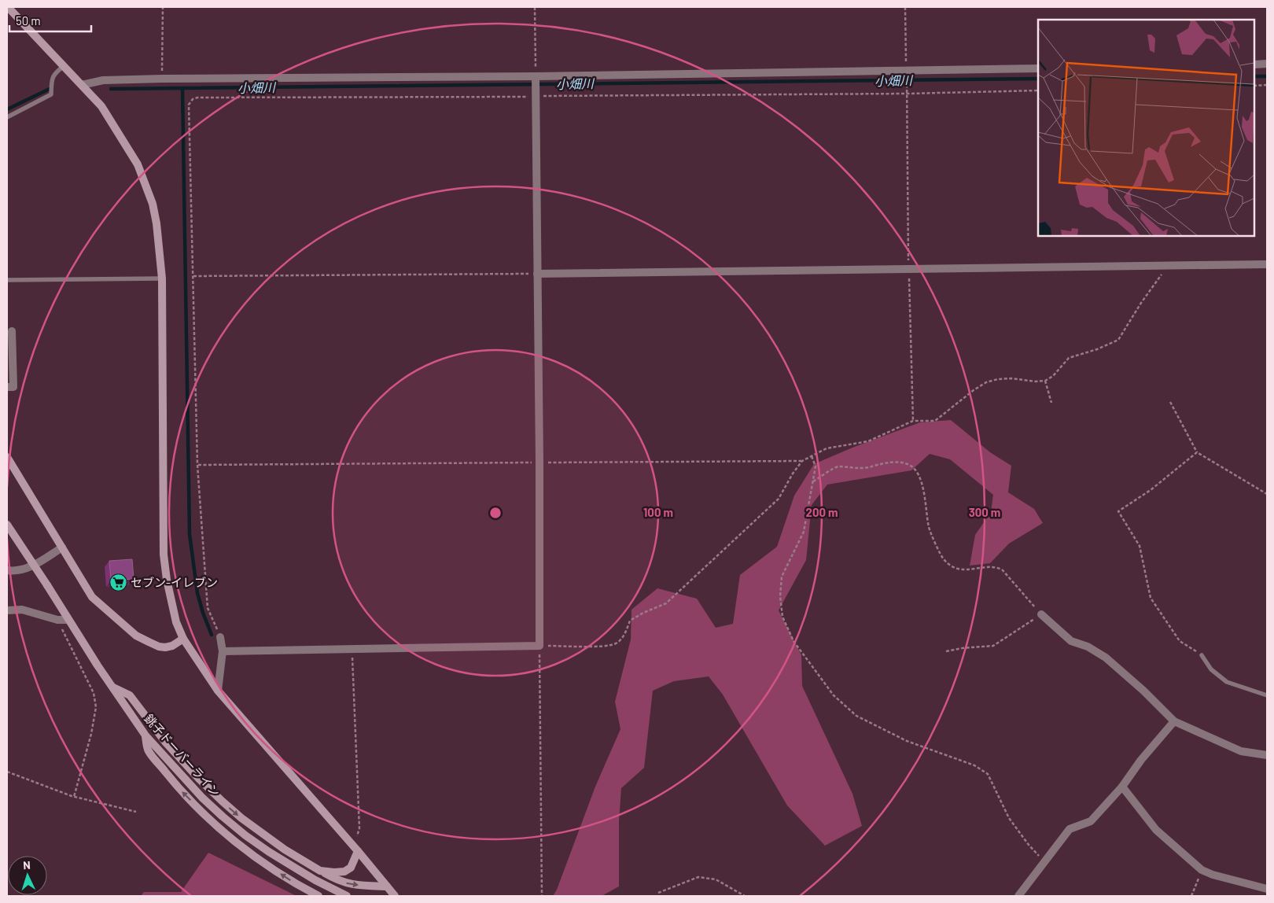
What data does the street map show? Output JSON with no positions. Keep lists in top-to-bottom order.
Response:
{
  "streets": {
    "street": ["銚子ドーバーライン"]
  },
  "water": ["小畑川"],
  "places": {
    "supermarket": ["セブン-イレブン"]
  },
  "scale_bar": "50 m",
  "north": "top",
  "rings": ["100 m", "200 m", "300 m"]
}
